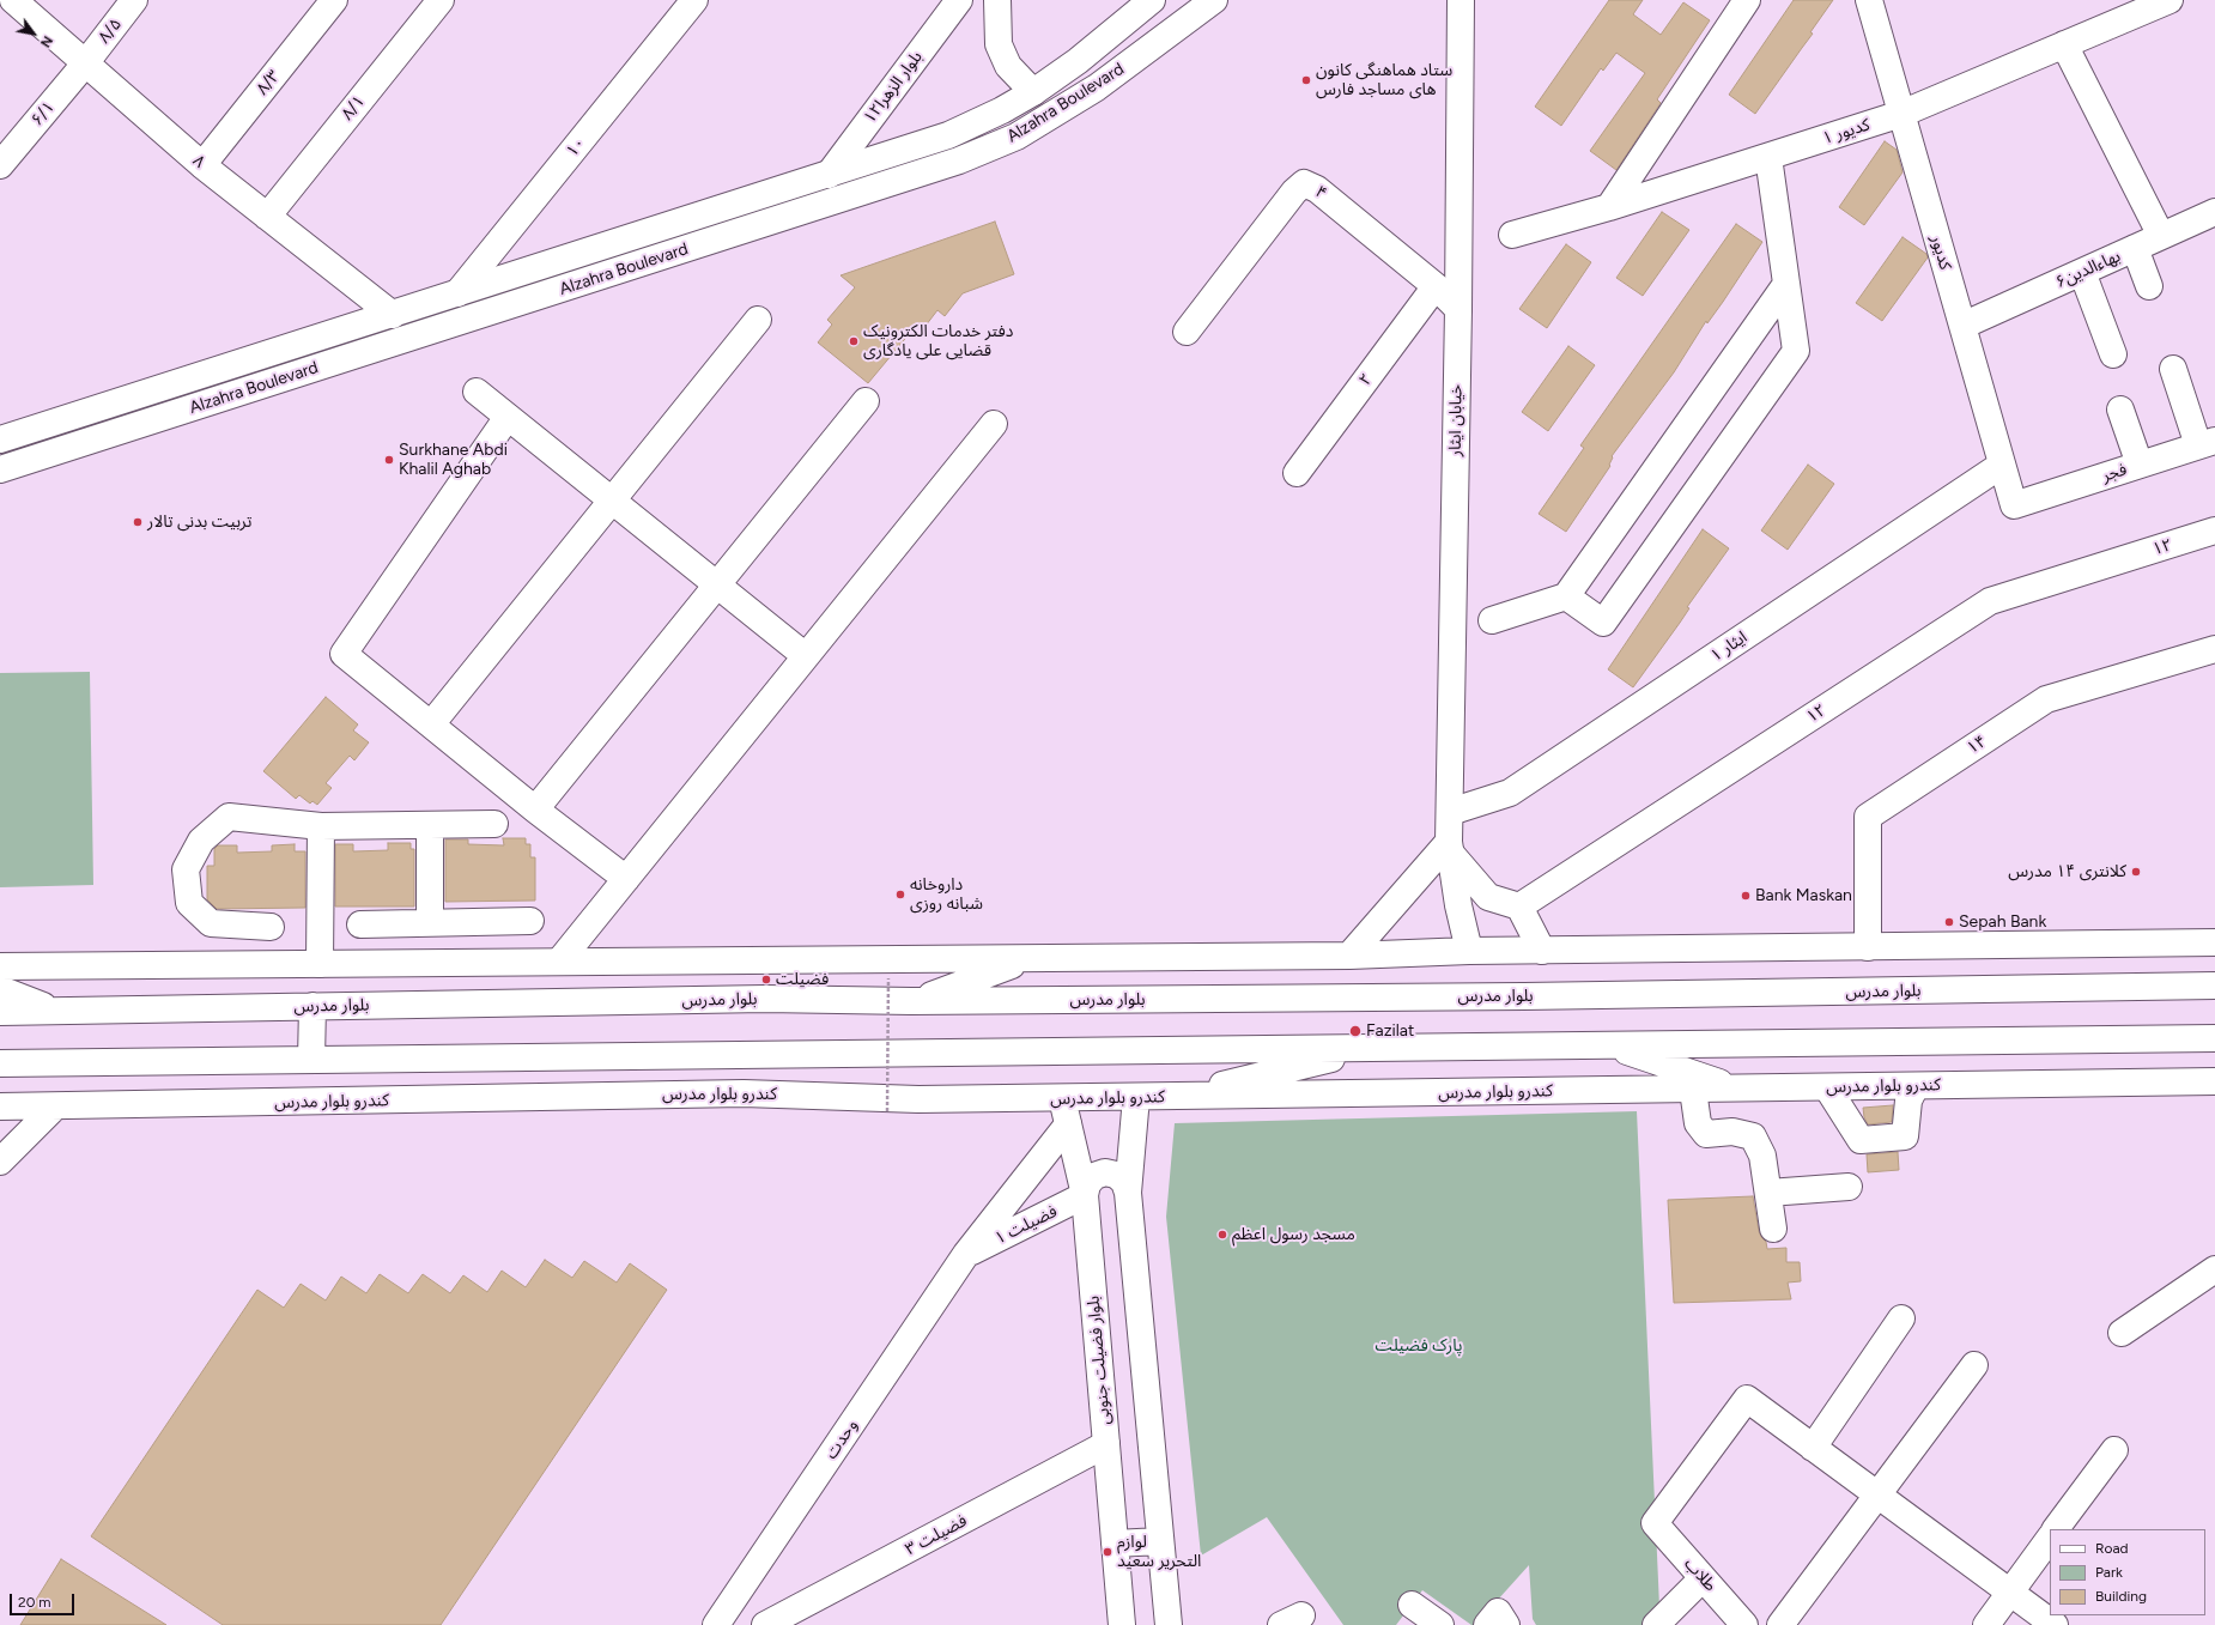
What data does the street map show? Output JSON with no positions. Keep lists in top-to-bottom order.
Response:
{
  "streets": {
    "street": [
      "۸/۵",
      "۸/۳",
      "بلوار الزهرا۱۲",
      "Alzahra Boulevard",
      "۸/۱",
      "۶/۱",
      "کدیور ۱",
      "۱۰",
      "۸",
      "۴",
      "کدیور",
      "۶بهاءالدين",
      "۲",
      "خیابان ایثار",
      "فجر",
      "۱۲",
      "ایثار ۱",
      "۱۴",
      "بلوار مدرس",
      "کندرو بلوار مدرس",
      "فضیلت ۱",
      "بلوار فضیلت جنوبی",
      "وحدت",
      "فضیلت ۳",
      "طلاب"
    ]
  },
  "crossings": [
    ["۸/۵", "۶/۱"],
    ["۸/۵", "۸"],
    ["۸/۳", "۸"],
    ["بلوار الزهرا۱۲", "Alzahra Boulevard"],
    ["Alzahra Boulevard", "۱۰"],
    ["Alzahra Boulevard", "۸"],
    ["۸/۱", "۸"],
    ["۶/۱", "۸"],
    ["کدیور ۱", "کدیور"],
    ["۴", "۲"],
    ["۴", "خیابان ایثار"],
    ["کدیور", "۶بهاءالدين"],
    ["کدیور", "فجر"],
    ["کدیور", "ایثار ۱"],
    ["خیابان ایثار", "ایثار ۱"],
    ["کندرو بلوار مدرس", "بلوار فضیلت جنوبی"],
    ["فضیلت ۱", "بلوار فضیلت جنوبی"],
    ["فضیلت ۱", "وحدت"],
    ["بلوار فضیلت جنوبی", "وحدت"],
    ["بلوار فضیلت جنوبی", "فضیلت ۳"]
  ],
  "parks": ["پارک فضیلت"],
  "places": [
    "ستاد هماهنگی کانون های مساجد فارس",
    "دفتر خدمات الکترونیک قضایی علی یادگاری",
    "Surkhane Abdi Khalil Aghab",
    "تربیت بدنی تالار",
    "کلانتری ۱۴ مدرس",
    "داروخانه شبانه روزی",
    "Bank Maskan",
    "Sepah Bank",
    "فضیلت",
    "Fazilat",
    "مسجد رسول اعظم",
    "لوازم التحریر سعید"
  ],
  "legend": ["Road", "Park", "Building"],
  "scale_bar": "20 m",
  "north": "bottom right"
}
